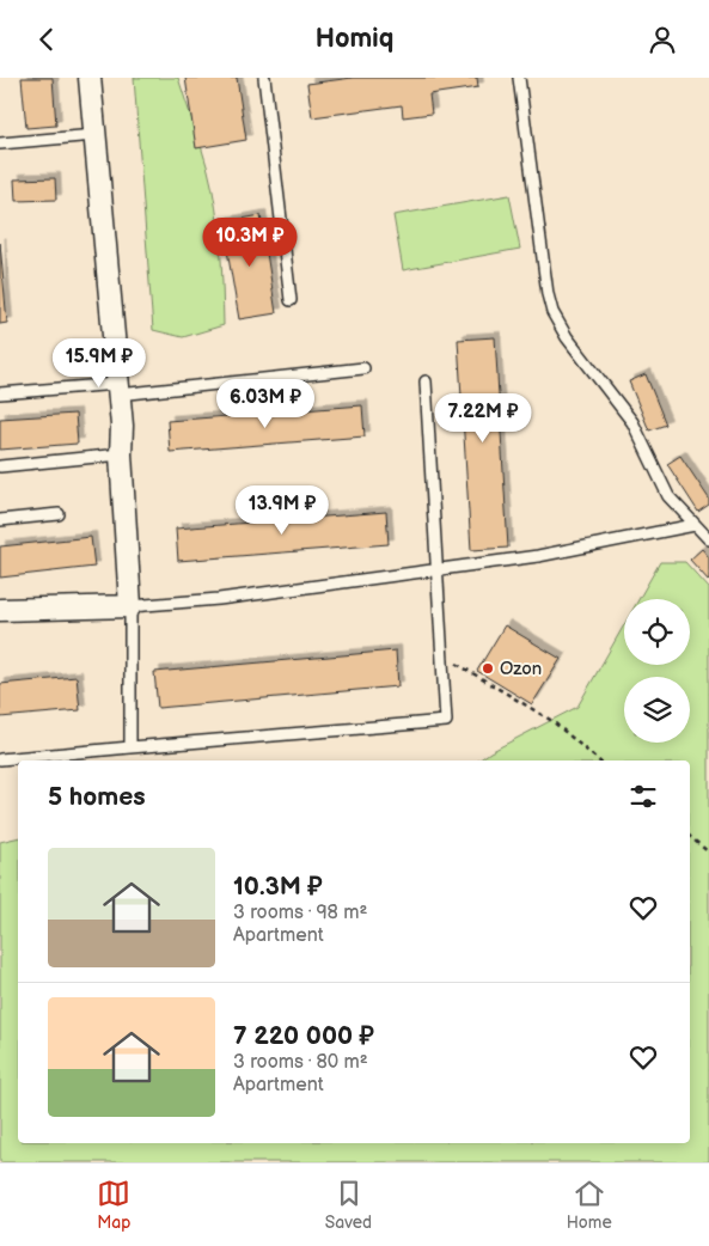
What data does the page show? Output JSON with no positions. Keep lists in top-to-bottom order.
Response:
{
  "places": ["Ozon"],
  "page": {
    "header": "Homiq",
    "price": [
      "10.3M ₽",
      "15.9M ₽",
      "6.03M ₽",
      "7.22M ₽",
      "13.9M ₽"
    ],
    "heading": "5 homes",
    "list": [
      {
        "name": "10.3M ₽",
        "note": "3 rooms · 98 m² · Apartment"
      },
      {
        "name": "7 220 000 ₽",
        "note": "3 rooms · 80 m² · Apartment"
      }
    ],
    "tabs": ["Map", "Saved", "Home"]
  }
}
